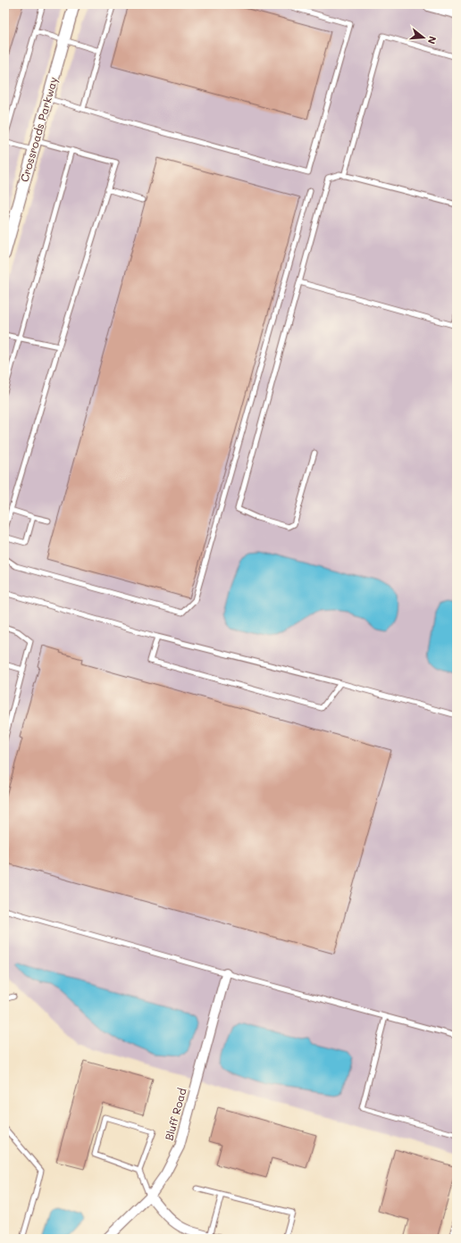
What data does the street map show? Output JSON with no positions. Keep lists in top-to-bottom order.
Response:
{
  "streets": {
    "street": ["Crossroads Parkway", "Bluff Road"]
  },
  "north": "right"
}
